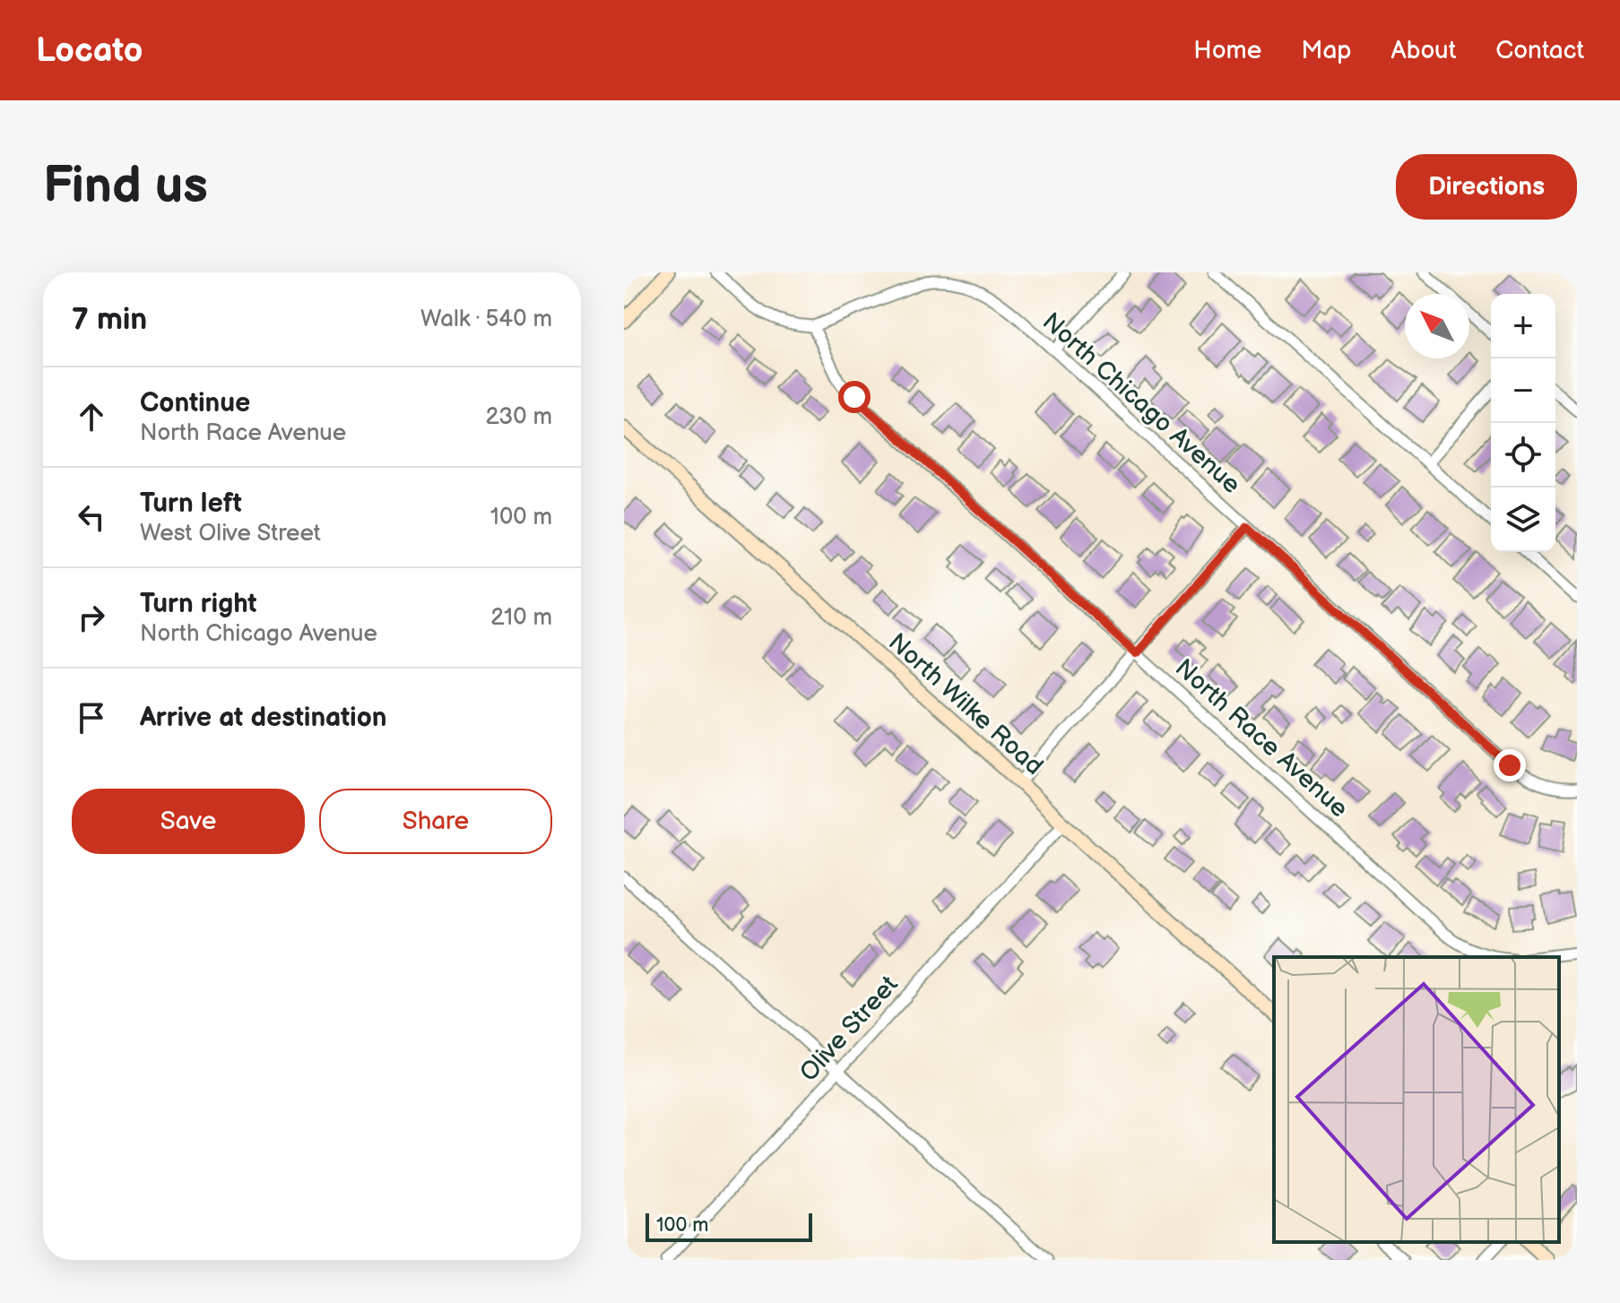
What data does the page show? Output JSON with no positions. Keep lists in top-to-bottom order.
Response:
{
  "streets": {
    "street": [
      "North Chicago Avenue",
      "North Wilke Road",
      "North Race Avenue",
      "Olive Street"
    ]
  },
  "crossings": [
    ["North Chicago Avenue", "North Race Avenue"],
    ["North Wilke Road", "Olive Street"]
  ],
  "scale_bar": "100 m",
  "north": "top left",
  "page": {
    "header": "Locato",
    "nav": [
      "Home",
      "Map",
      "About",
      "Contact"
    ],
    "buttons": [
      "Directions",
      ["Save", "Share"]
    ],
    "title": "Find us",
    "heading": ["7 min", "Walk · 540 m"],
    "map_buttons": ["+", "−"],
    "list": [
      ["Continue", "North Race Avenue", "230 m"],
      ["Turn left", "West Olive Street", "100 m"],
      ["Turn right", "North Chicago Avenue", "210 m"],
      "Arrive at destination"
    ],
    "scale": "100 m"
  }
}
